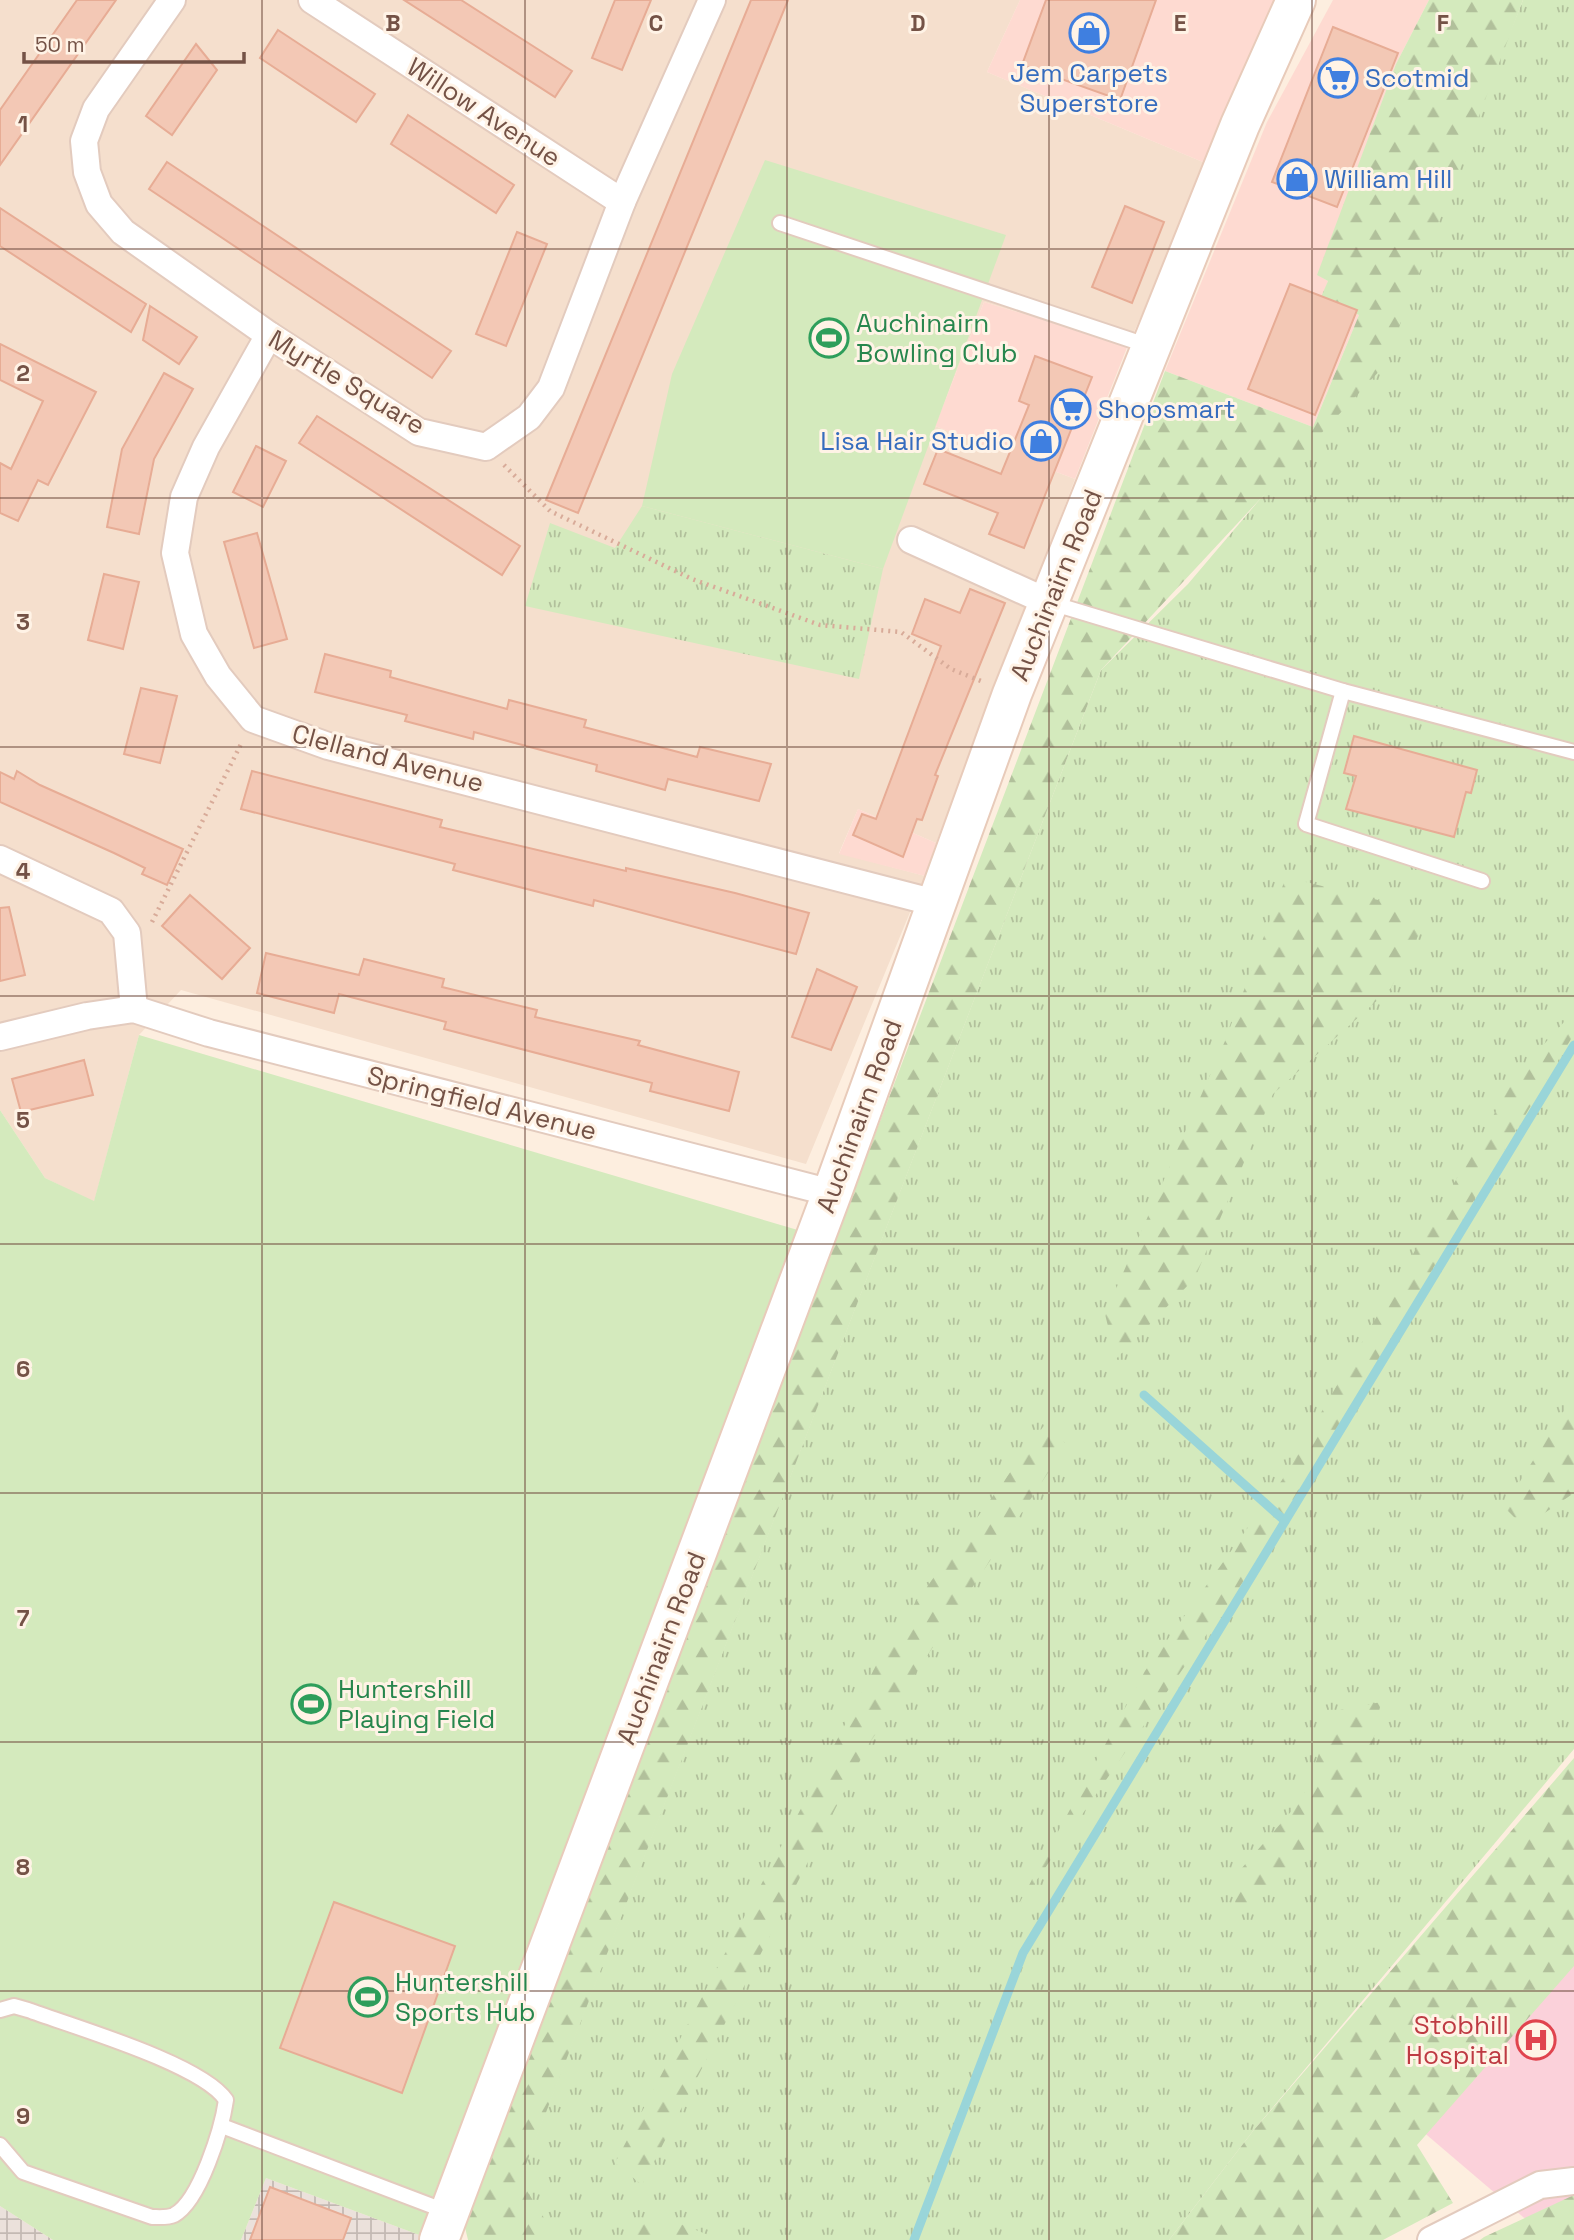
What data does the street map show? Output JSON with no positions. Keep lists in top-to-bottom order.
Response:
{
  "streets": {
    "main road": ["Auchinairn Road"],
    "street": [
      "Willow Avenue",
      "Myrtle Square",
      "Clelland Avenue",
      "Springfield Avenue"
    ]
  },
  "crossings": [
    ["Auchinairn Road", "Clelland Avenue"],
    ["Auchinairn Road", "Springfield Avenue"]
  ],
  "places": {
    "shop": ["Jem Carpets Superstore", "William Hill", "Lisa Hair Studio"],
    "supermarket": ["Scotmid", "Shopsmart"],
    "sports": ["Auchinairn Bowling Club", "Huntershill Playing Field", "Huntershill Sports Hub"],
    "hospital": ["Stobhill Hospital"]
  },
  "scale_bar": "50 m",
  "grid": {
    "columns": [
      "B",
      "C",
      "D",
      "E",
      "F"
    ],
    "rows": [
      "1",
      "2",
      "3",
      "4",
      "5",
      "6",
      "7",
      "8",
      "9"
    ]
  }
}
